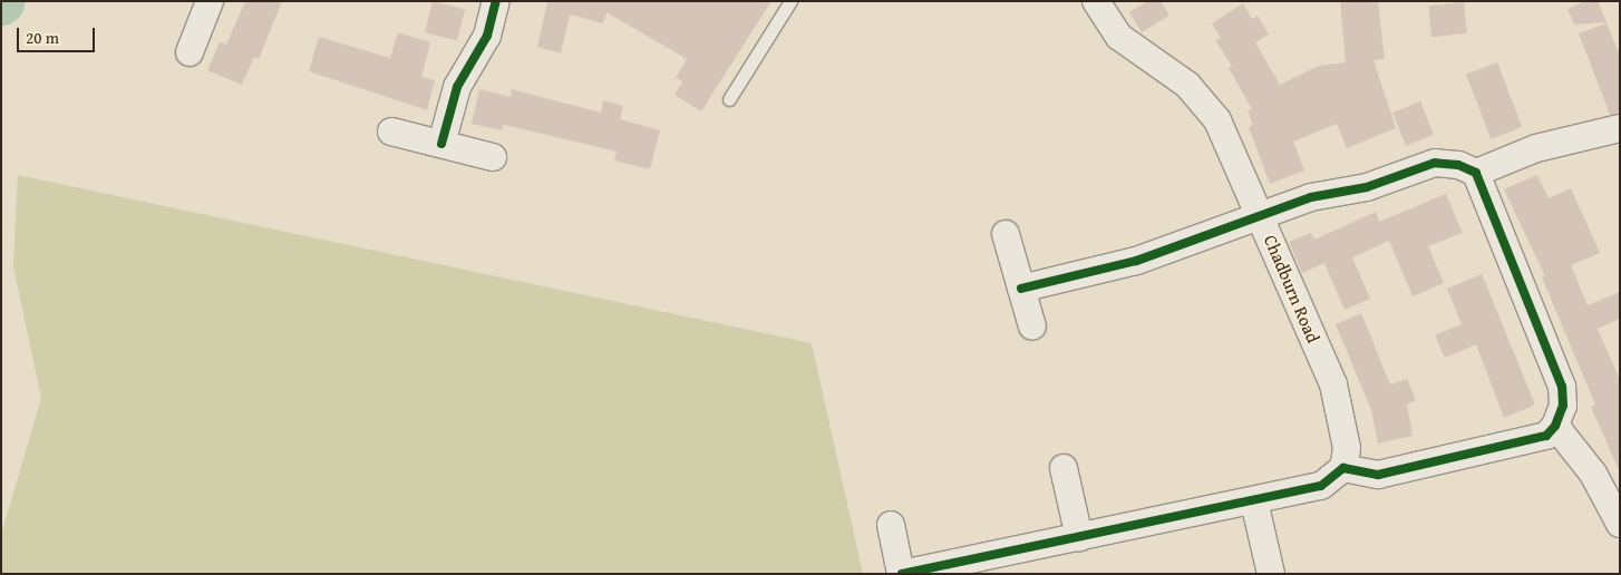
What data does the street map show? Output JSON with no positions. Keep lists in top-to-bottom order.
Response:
{
  "streets": {
    "street": ["Chadburn Road"]
  },
  "scale_bar": "20 m"
}
